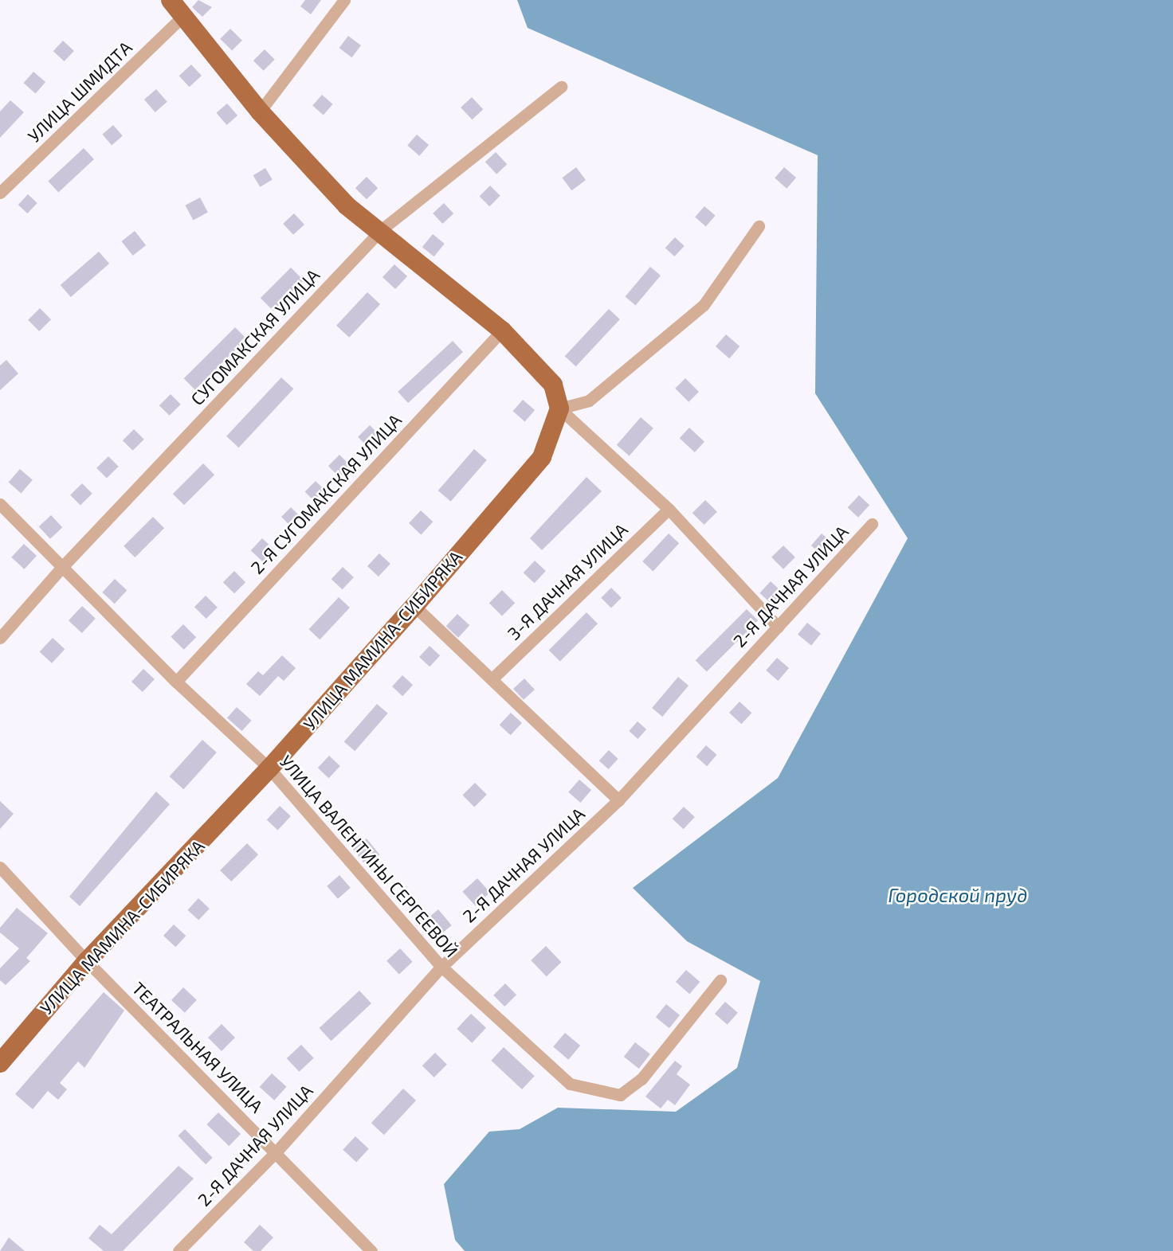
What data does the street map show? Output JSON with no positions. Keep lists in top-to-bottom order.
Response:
{
  "streets": {
    "main road": ["УЛИЦА МАМИНА-СИБИРЯКА"],
    "street": [
      "УЛИЦА ШМИДТА",
      "СУГОМАКСКАЯ УЛИЦА",
      "2-Я СУГОМАКСКАЯ УЛИЦА",
      "3-Я ДАЧНАЯ УЛИЦА",
      "2-Я ДАЧНАЯ УЛИЦА",
      "УЛИЦА ВАЛЕНТИНЫ СЕРГЕЕВОЙ",
      "ТЕАТРАЛЬНАЯ УЛИЦА"
    ]
  },
  "crossings": [
    ["СУГОМАКСКАЯ УЛИЦА", "УЛИЦА ВАЛЕНТИНЫ СЕРГЕЕВОЙ"],
    ["2-Я СУГОМАКСКАЯ УЛИЦА", "УЛИЦА ВАЛЕНТИНЫ СЕРГЕЕВОЙ"],
    ["2-Я ДАЧНАЯ УЛИЦА", "УЛИЦА ВАЛЕНТИНЫ СЕРГЕЕВОЙ"],
    ["2-Я ДАЧНАЯ УЛИЦА", "ТЕАТРАЛЬНАЯ УЛИЦА"],
    ["УЛИЦА МАМИНА-СИБИРЯКА", "УЛИЦА ВАЛЕНТИНЫ СЕРГЕЕВОЙ"],
    ["УЛИЦА МАМИНА-СИБИРЯКА", "ТЕАТРАЛЬНАЯ УЛИЦА"]
  ],
  "water": ["Городской пруд"]
}
